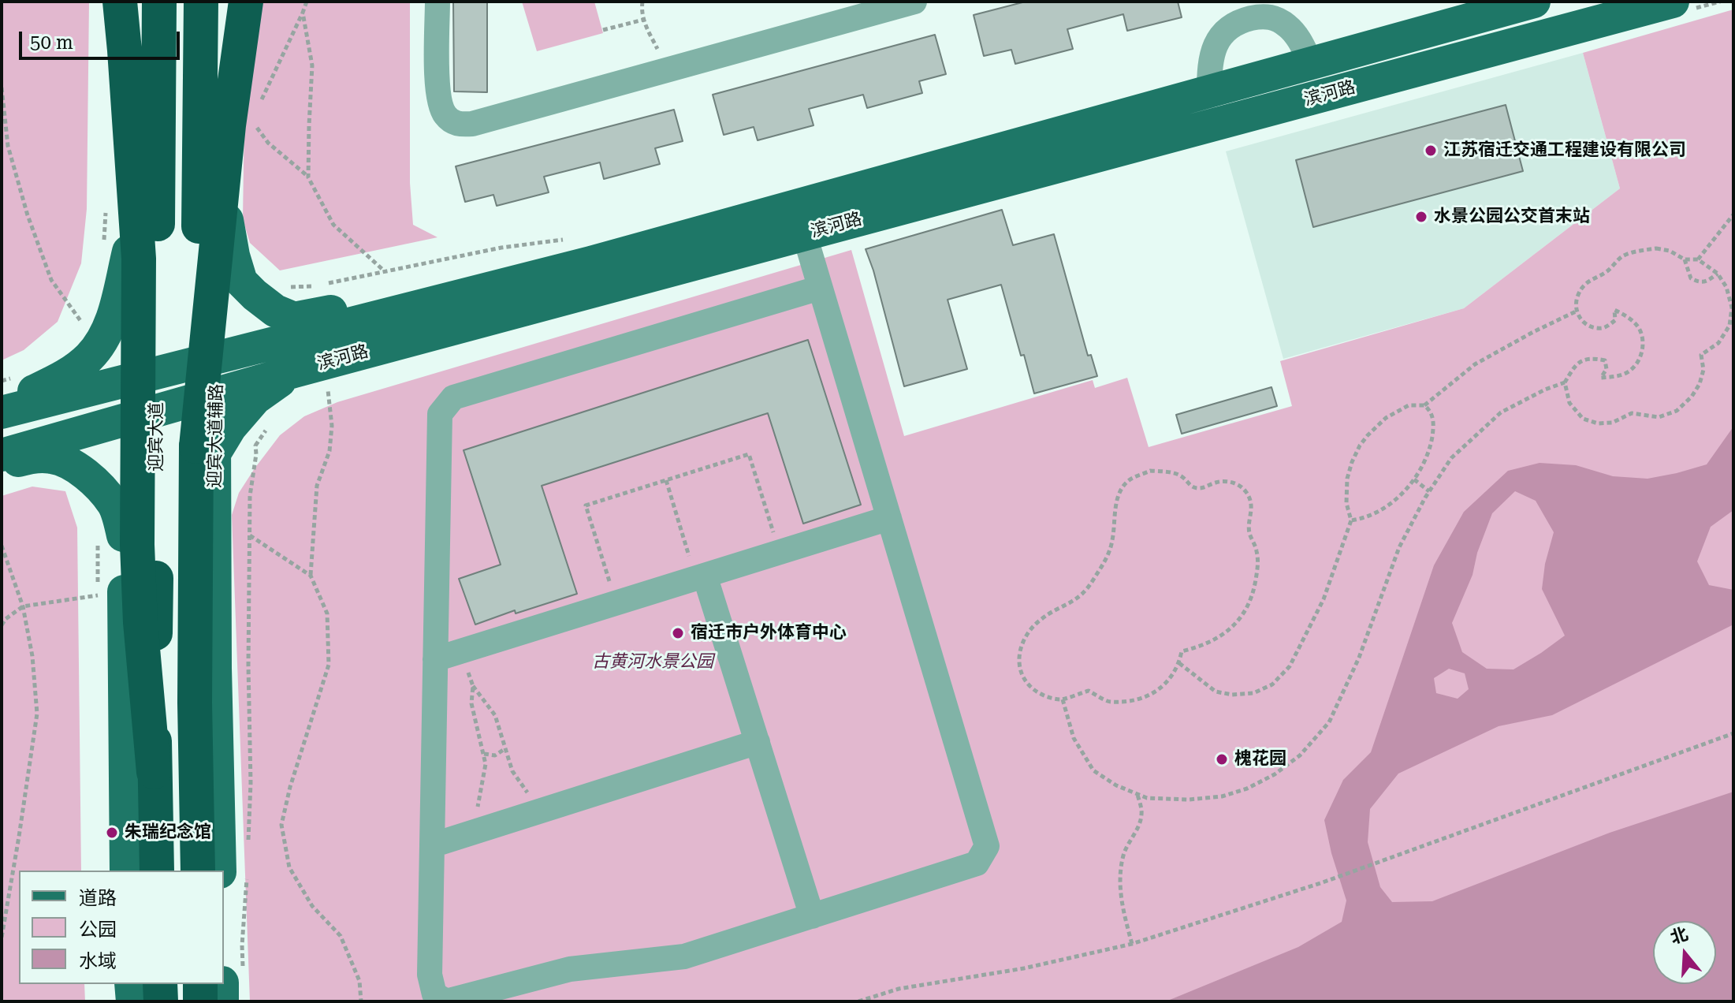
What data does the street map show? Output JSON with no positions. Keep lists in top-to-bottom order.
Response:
{
  "streets": {
    "highway": ["迎宾大道"],
    "main road": ["滨河路", "迎宾大道辅路"]
  },
  "crossings": [
    ["滨河路", "迎宾大道辅路"]
  ],
  "parks": ["古黄河水景公园"],
  "places": [
    "江苏宿迁交通工程建设有限公司",
    "水景公园公交首末站",
    "宿迁市户外体育中心",
    "槐花园",
    "朱瑞纪念馆"
  ],
  "legend": ["道路", "公园", "水域"],
  "scale_bar": "50 m",
  "north": "top"
}
